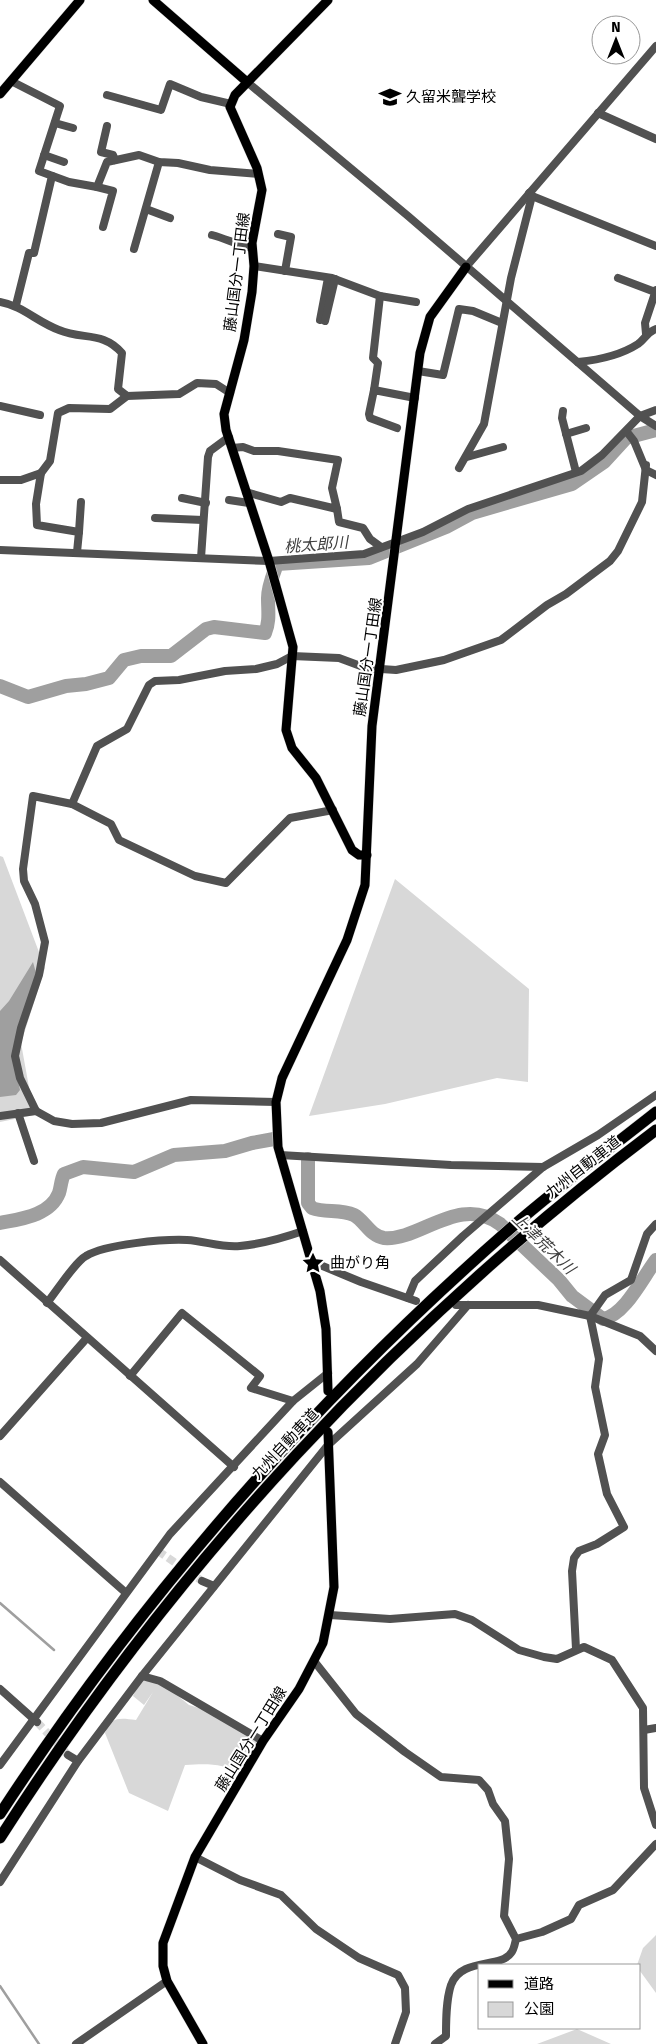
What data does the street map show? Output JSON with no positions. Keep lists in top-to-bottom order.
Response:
{
  "streets": {
    "highway": ["九州自動車道"],
    "main road": ["藤山国分一丁田線"]
  },
  "water": ["桃太郎川", "上津荒木川"],
  "places": {
    "school or university": ["久留米聾学校"],
    "place": ["曲がり角"]
  },
  "legend": ["道路", "公園"],
  "north": "top"
}
